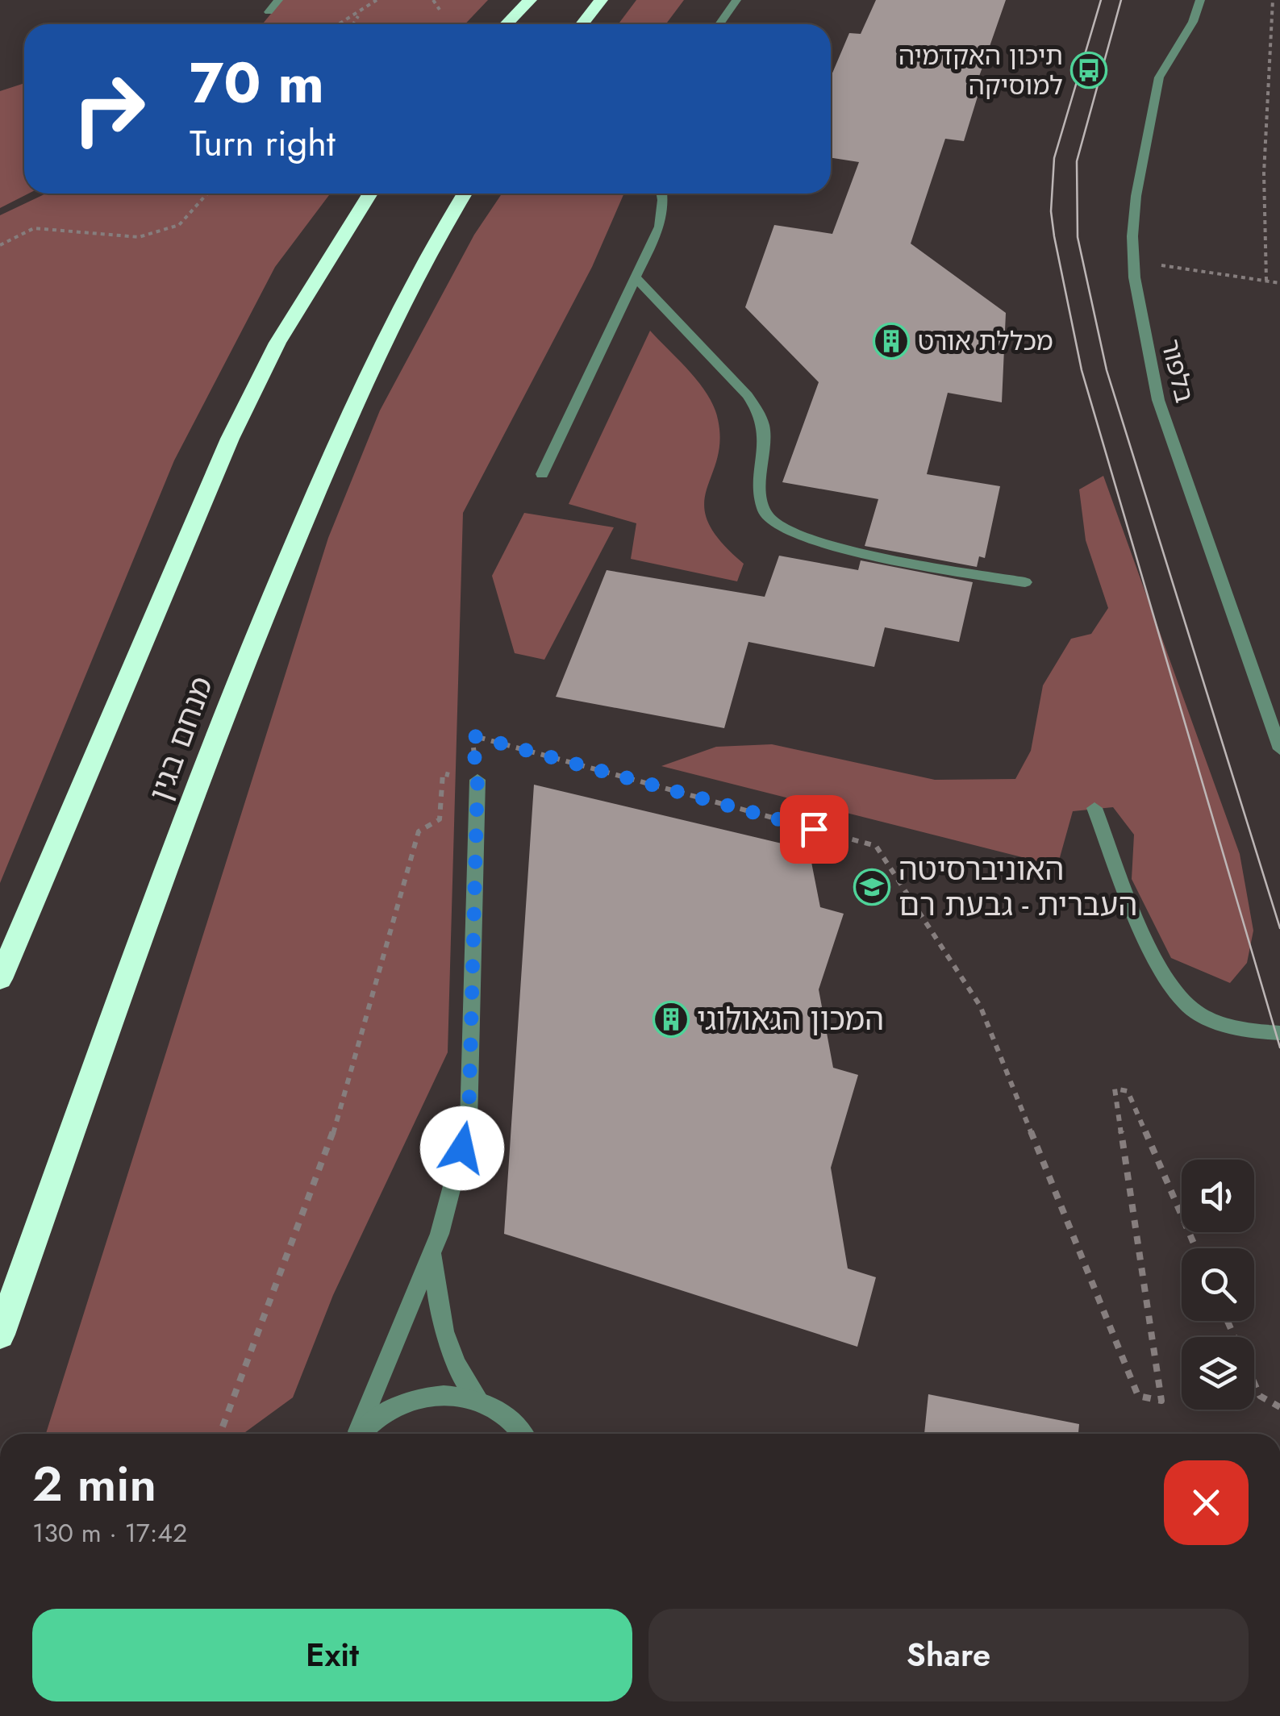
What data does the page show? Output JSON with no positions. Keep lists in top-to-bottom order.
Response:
{
  "streets": {
    "highway": ["מנחם בגין"],
    "street": ["בלפור"]
  },
  "places": {
    "bus stop": ["תיכון האקדמיה למוסיקה"],
    "building": ["מכללת אורט", "המכון הגאולוגי"],
    "school or university": ["האוניברסיטה העברית - גבעת רם"]
  },
  "page": {
    "turn": ["70 m", "Turn right"],
    "heading": ["2 min", "130 m · 17:42"],
    "buttons": ["Exit", "Share"]
  }
}
